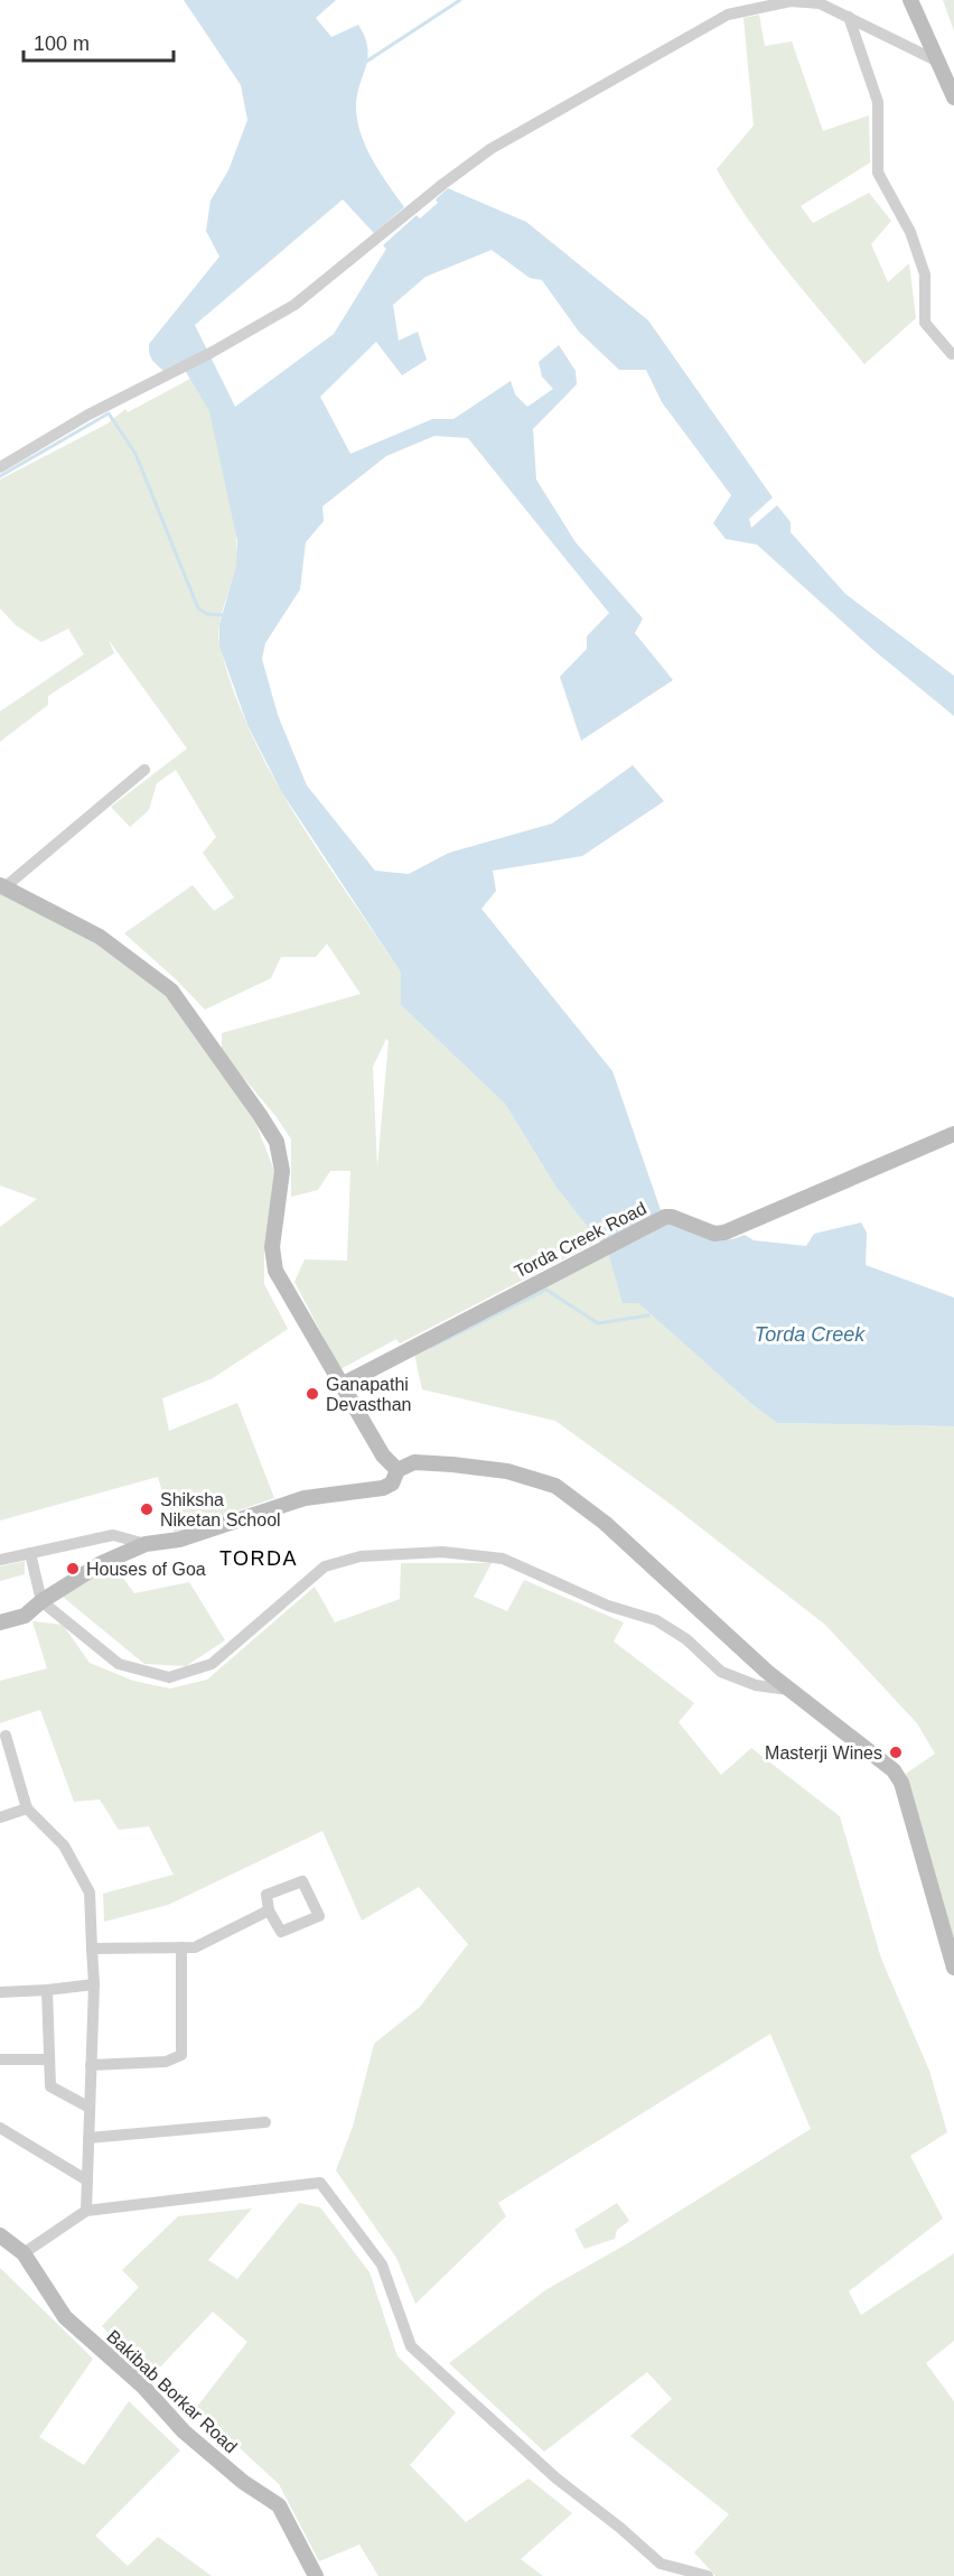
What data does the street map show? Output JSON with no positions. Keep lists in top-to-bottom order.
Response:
{
  "streets": {
    "street": ["Torda Creek Road", "Bakibab Borkar Road"]
  },
  "districts": ["TORDA"],
  "water": ["Torda Creek"],
  "places": [
    "Ganapathi Devasthan",
    "Shiksha Niketan School",
    "Houses of Goa",
    "Masterji Wines"
  ],
  "scale_bar": "100 m"
}
